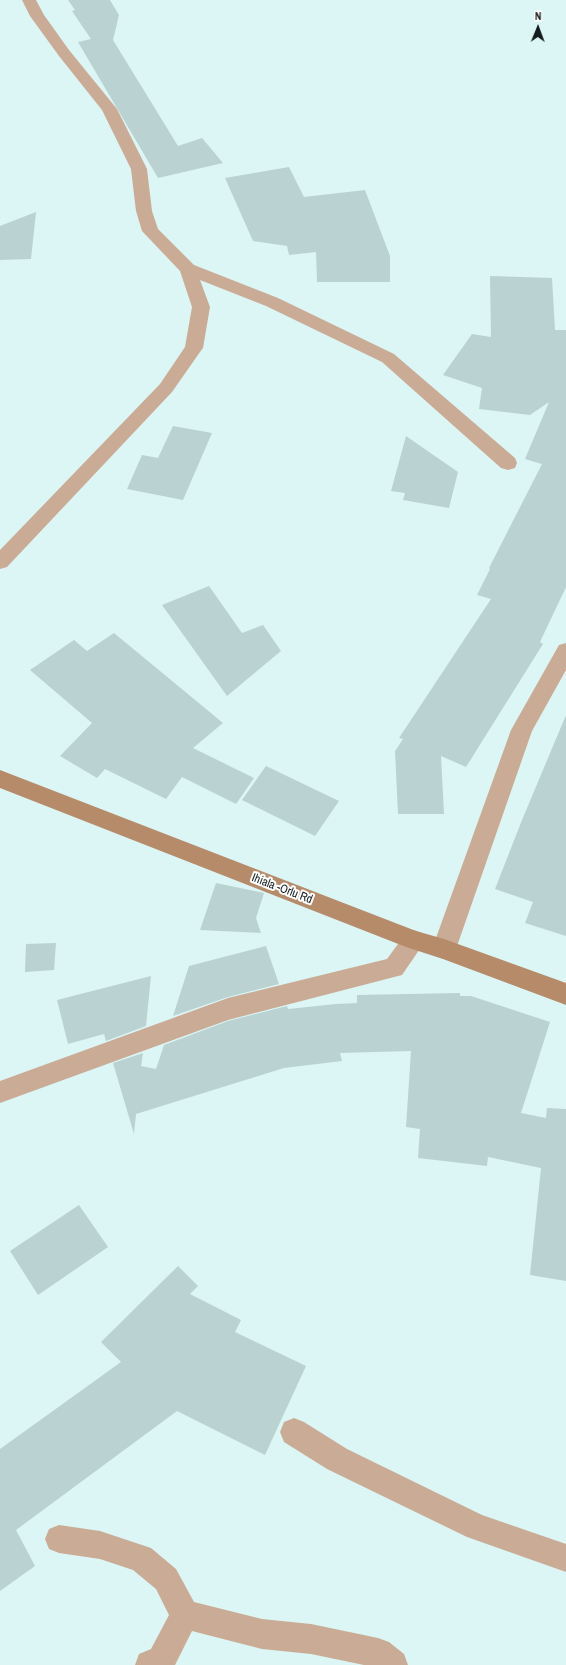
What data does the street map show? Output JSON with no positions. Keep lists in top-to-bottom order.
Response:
{
  "streets": {
    "main road": ["Ihiala -Orlu Rd"]
  },
  "north": "top"
}
